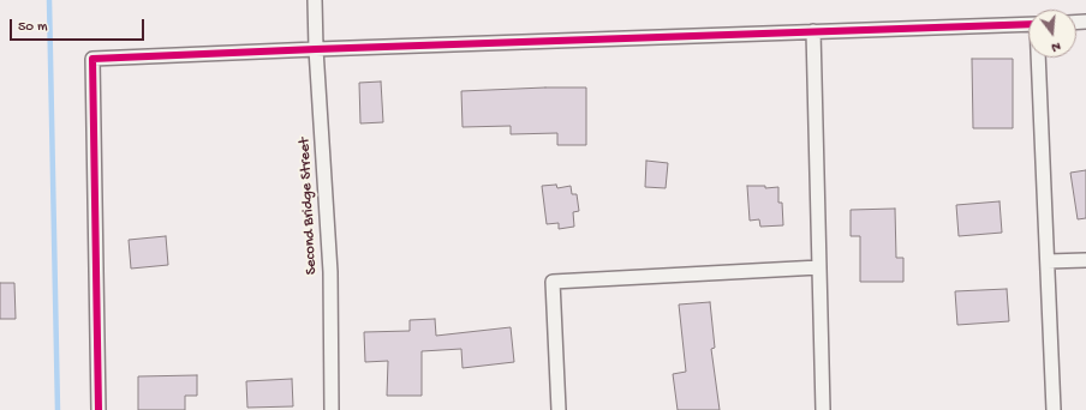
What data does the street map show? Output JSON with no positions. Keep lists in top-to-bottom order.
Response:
{
  "streets": {
    "street": ["Second Bridge Street"]
  },
  "scale_bar": "50 m",
  "north": "bottom"
}
